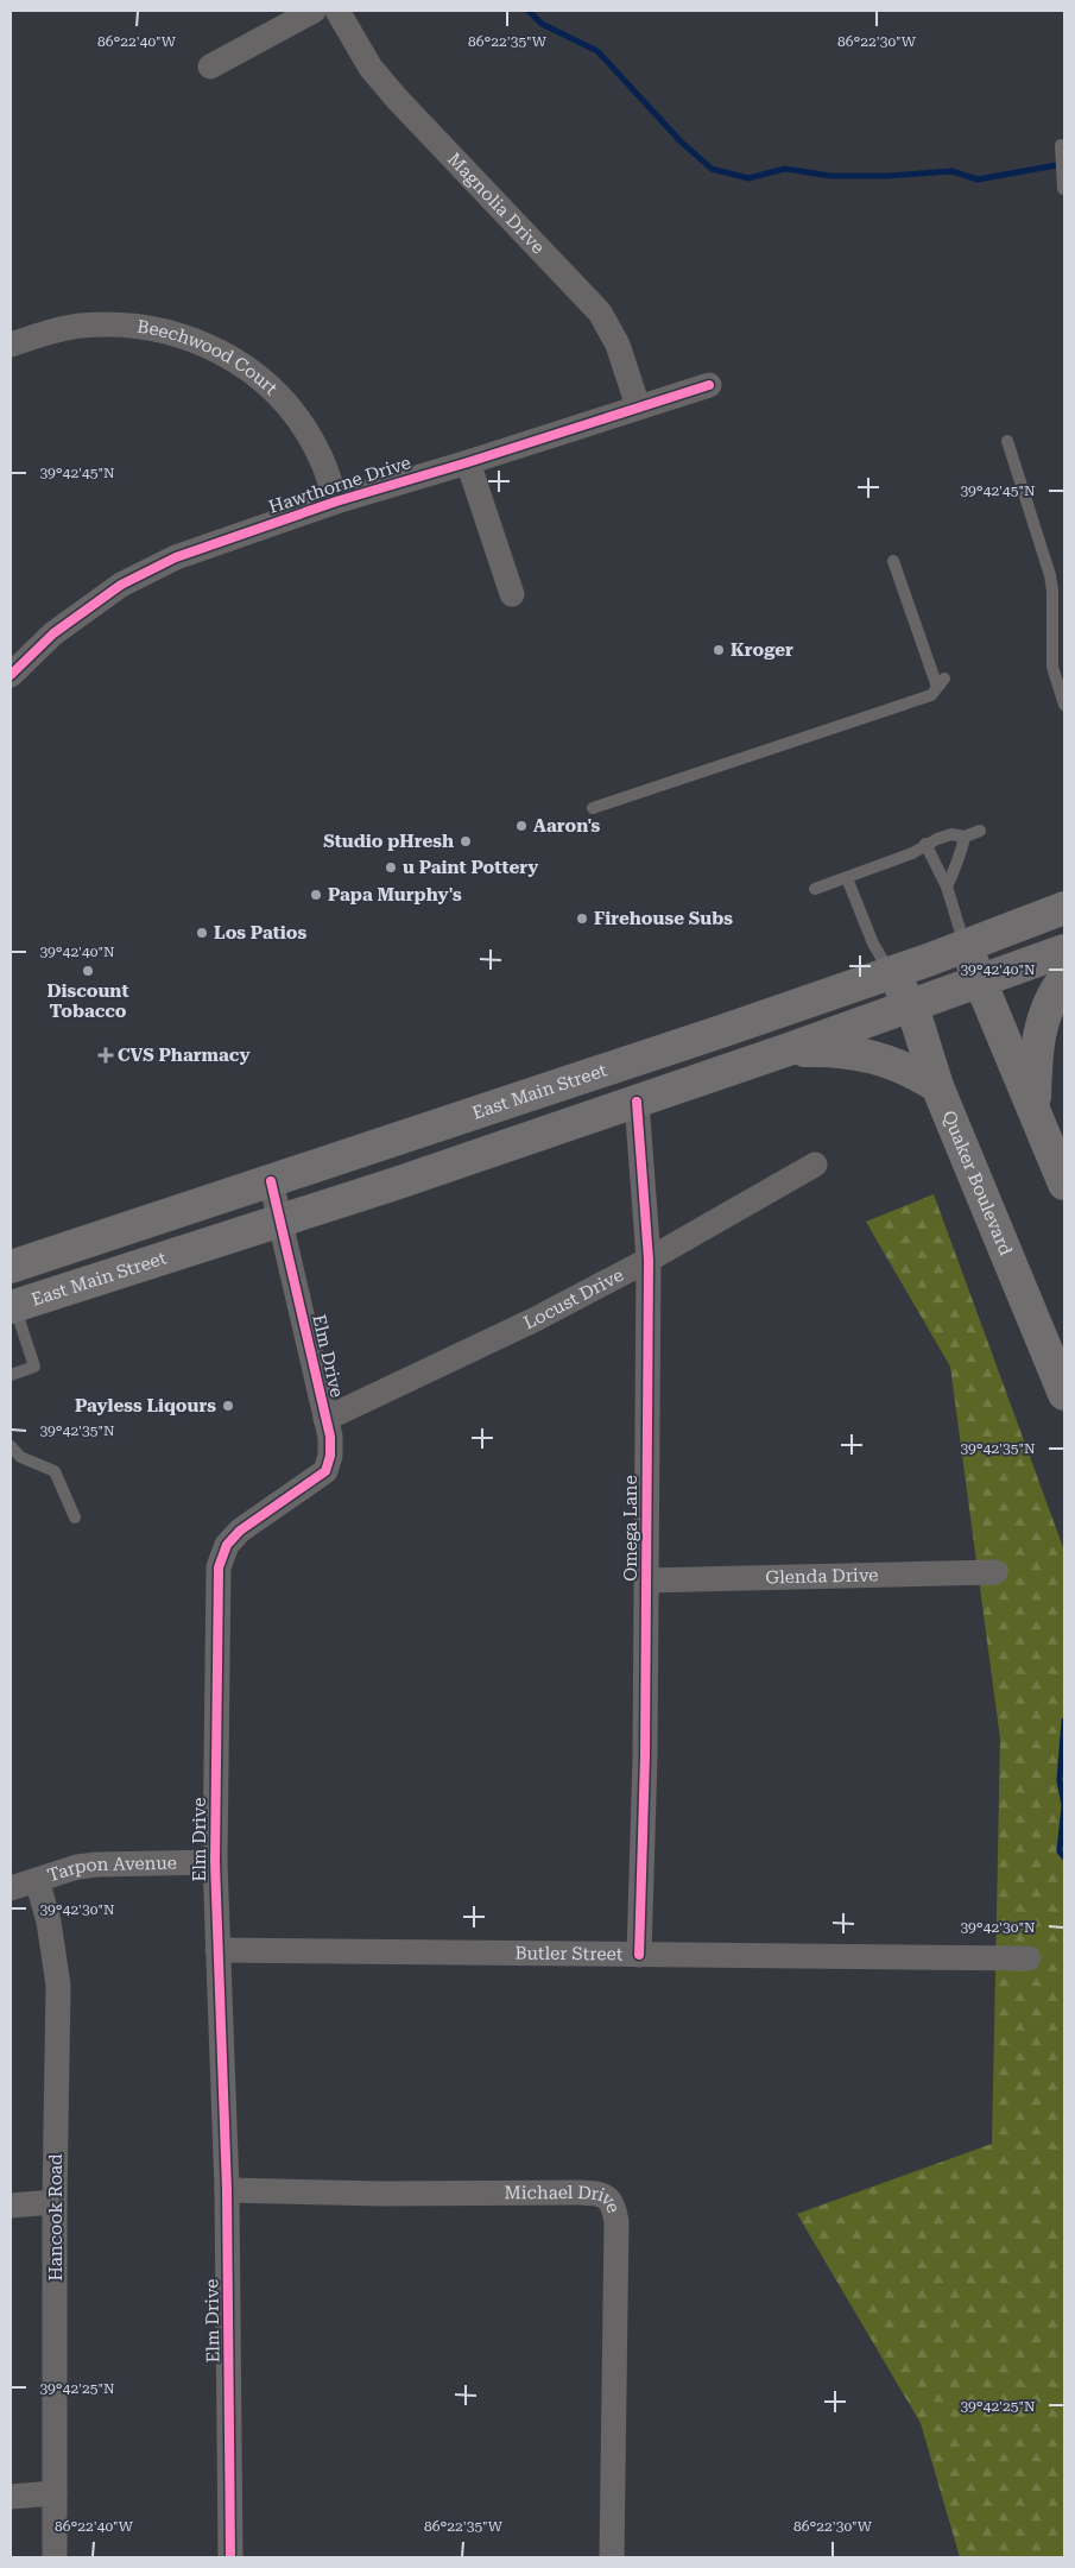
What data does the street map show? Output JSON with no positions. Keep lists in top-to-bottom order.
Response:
{
  "streets": {
    "main road": ["East Main Street", "Quaker Boulevard"],
    "street": [
      "Magnolia Drive",
      "Beechwood Court",
      "Hawthorne Drive",
      "Locust Drive",
      "Elm Drive",
      "Omega Lane",
      "Glenda Drive",
      "Tarpon Avenue",
      "Butler Street",
      "Michael Drive",
      "Hancook Road"
    ]
  },
  "crossings": [
    ["Magnolia Drive", "Hawthorne Drive"],
    ["Beechwood Court", "Hawthorne Drive"],
    ["East Main Street", "Quaker Boulevard"],
    ["East Main Street", "Elm Drive"],
    ["East Main Street", "Omega Lane"],
    ["Locust Drive", "Elm Drive"],
    ["Locust Drive", "Omega Lane"],
    ["Elm Drive", "Tarpon Avenue"],
    ["Elm Drive", "Butler Street"],
    ["Elm Drive", "Michael Drive"],
    ["Omega Lane", "Glenda Drive"],
    ["Omega Lane", "Butler Street"],
    ["Tarpon Avenue", "Hancook Road"]
  ],
  "places": {
    "other": [
      "Kroger",
      "Aaron's",
      "Studio pHresh",
      "u Paint Pottery",
      "Papa Murphy's",
      "Firehouse Subs",
      "Los Patios",
      "Discount Tobacco",
      "Payless Liqours"
    ],
    "health": ["CVS Pharmacy"]
  },
  "coordinates": [
    "86°22'40\"W",
    "86°22'35\"W",
    "86°22'30\"W",
    "39°42'45\"N",
    "39°42'40\"N",
    "39°42'35\"N",
    "39°42'30\"N",
    "39°42'25\"N"
  ]
}
